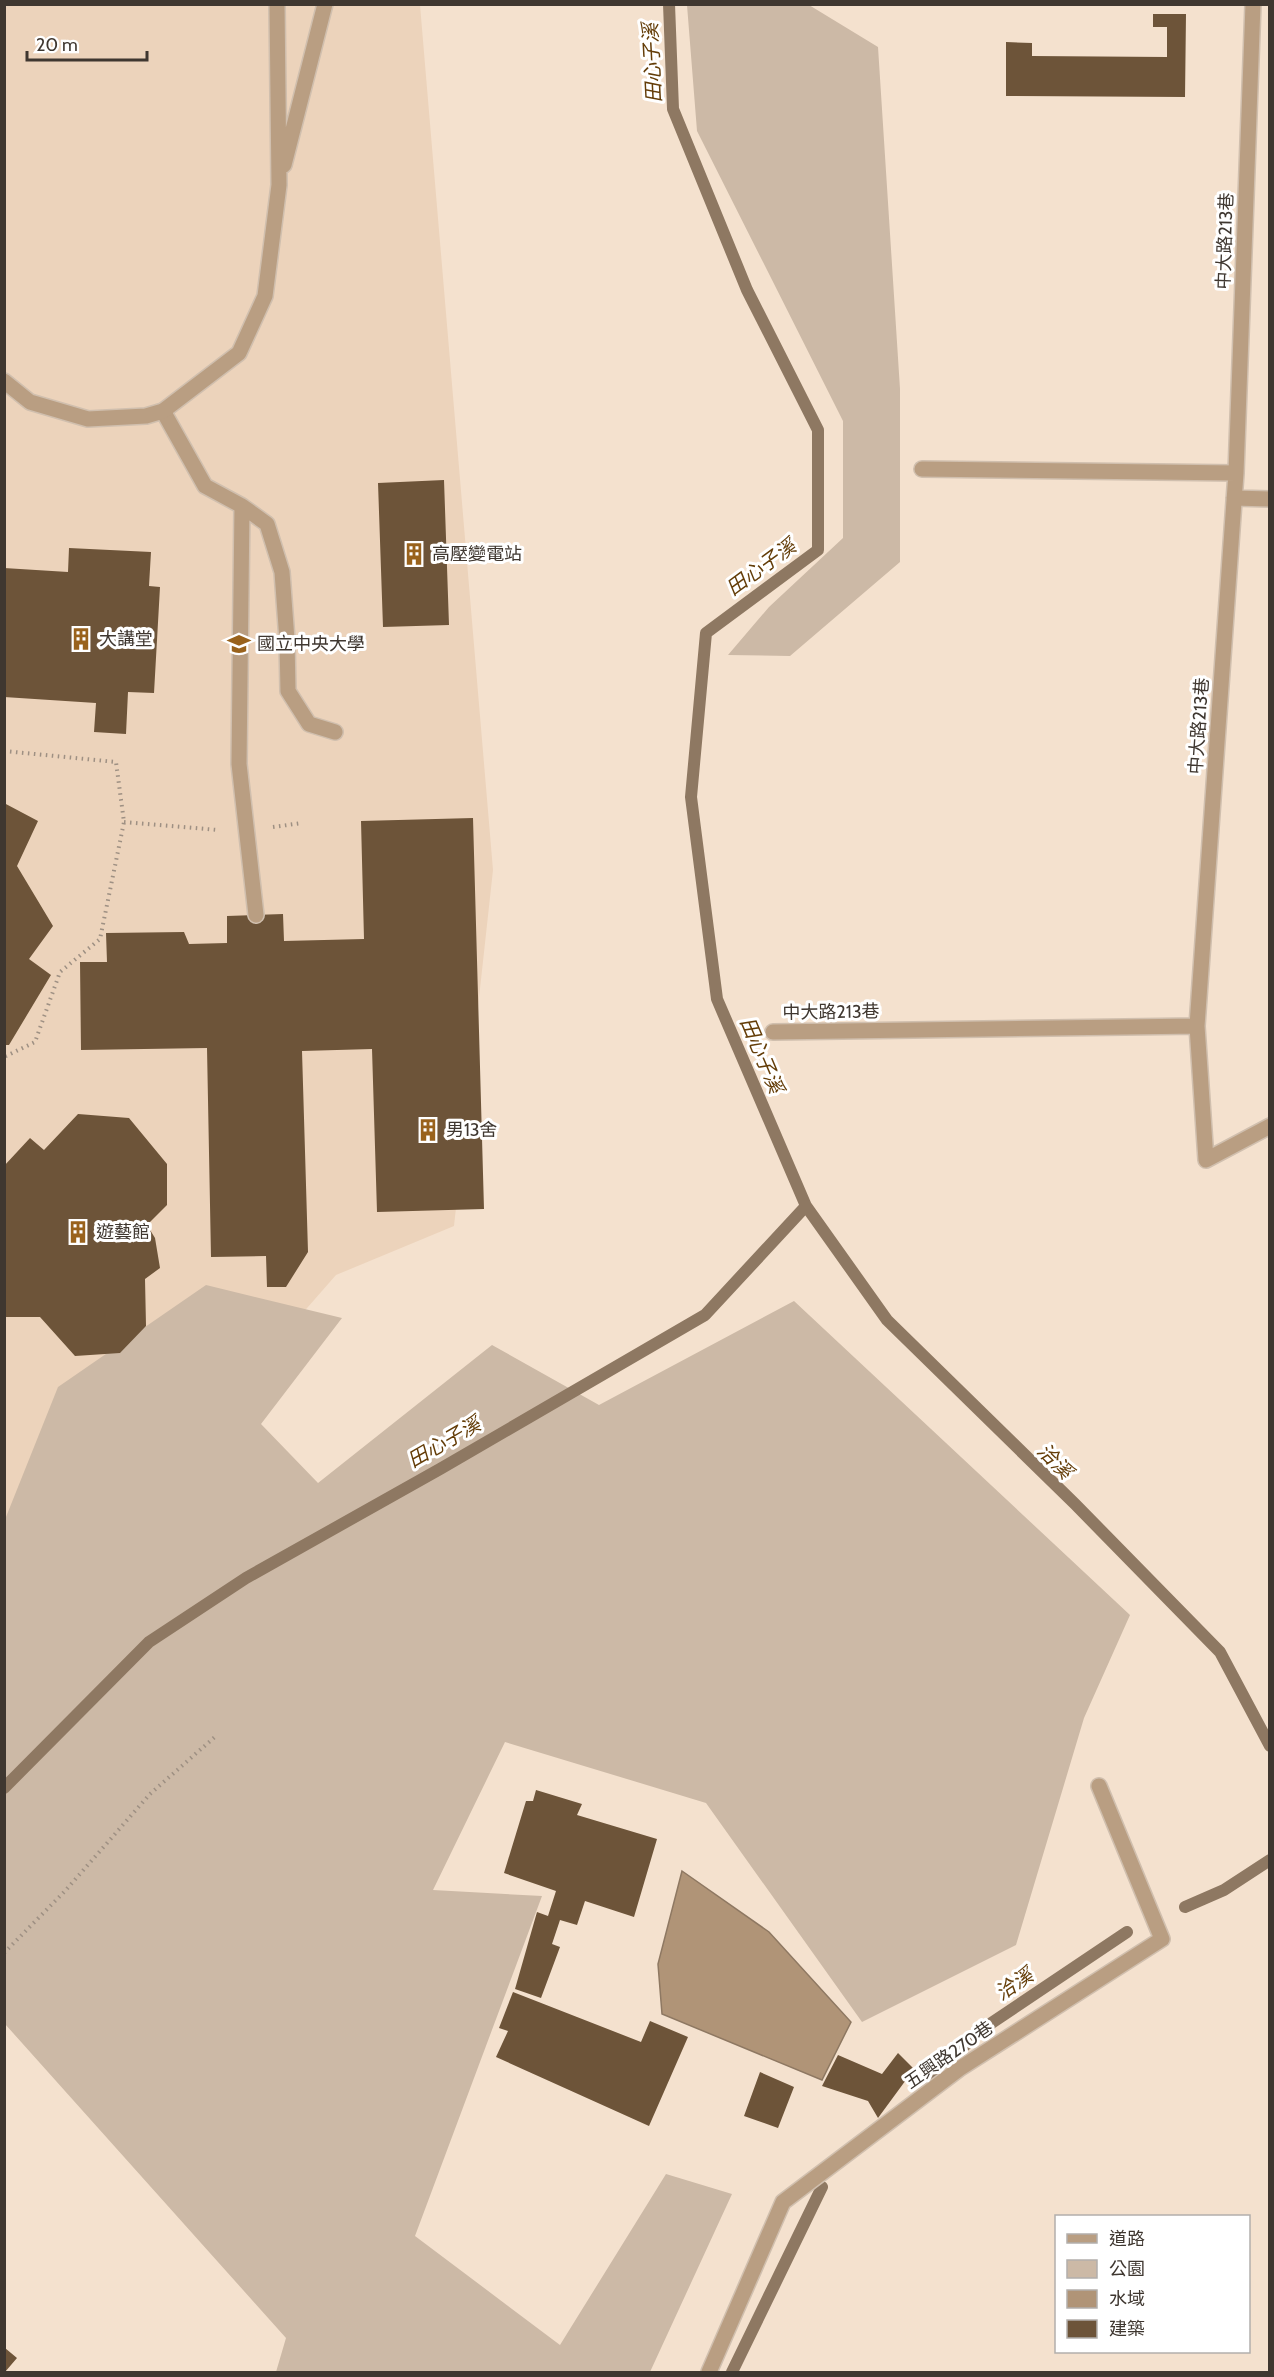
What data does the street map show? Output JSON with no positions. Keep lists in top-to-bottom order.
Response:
{
  "streets": {
    "street": ["中大路213巷", "五興路270巷"]
  },
  "water": ["田心子溪", "洽溪"],
  "places": {
    "building": [
      "高壓變電站",
      "大講堂",
      "男13舍",
      "遊藝館"
    ],
    "school or university": ["國立中央大學"]
  },
  "legend": [
    "道路",
    "公園",
    "水域",
    "建築"
  ],
  "scale_bar": "20 m"
}
